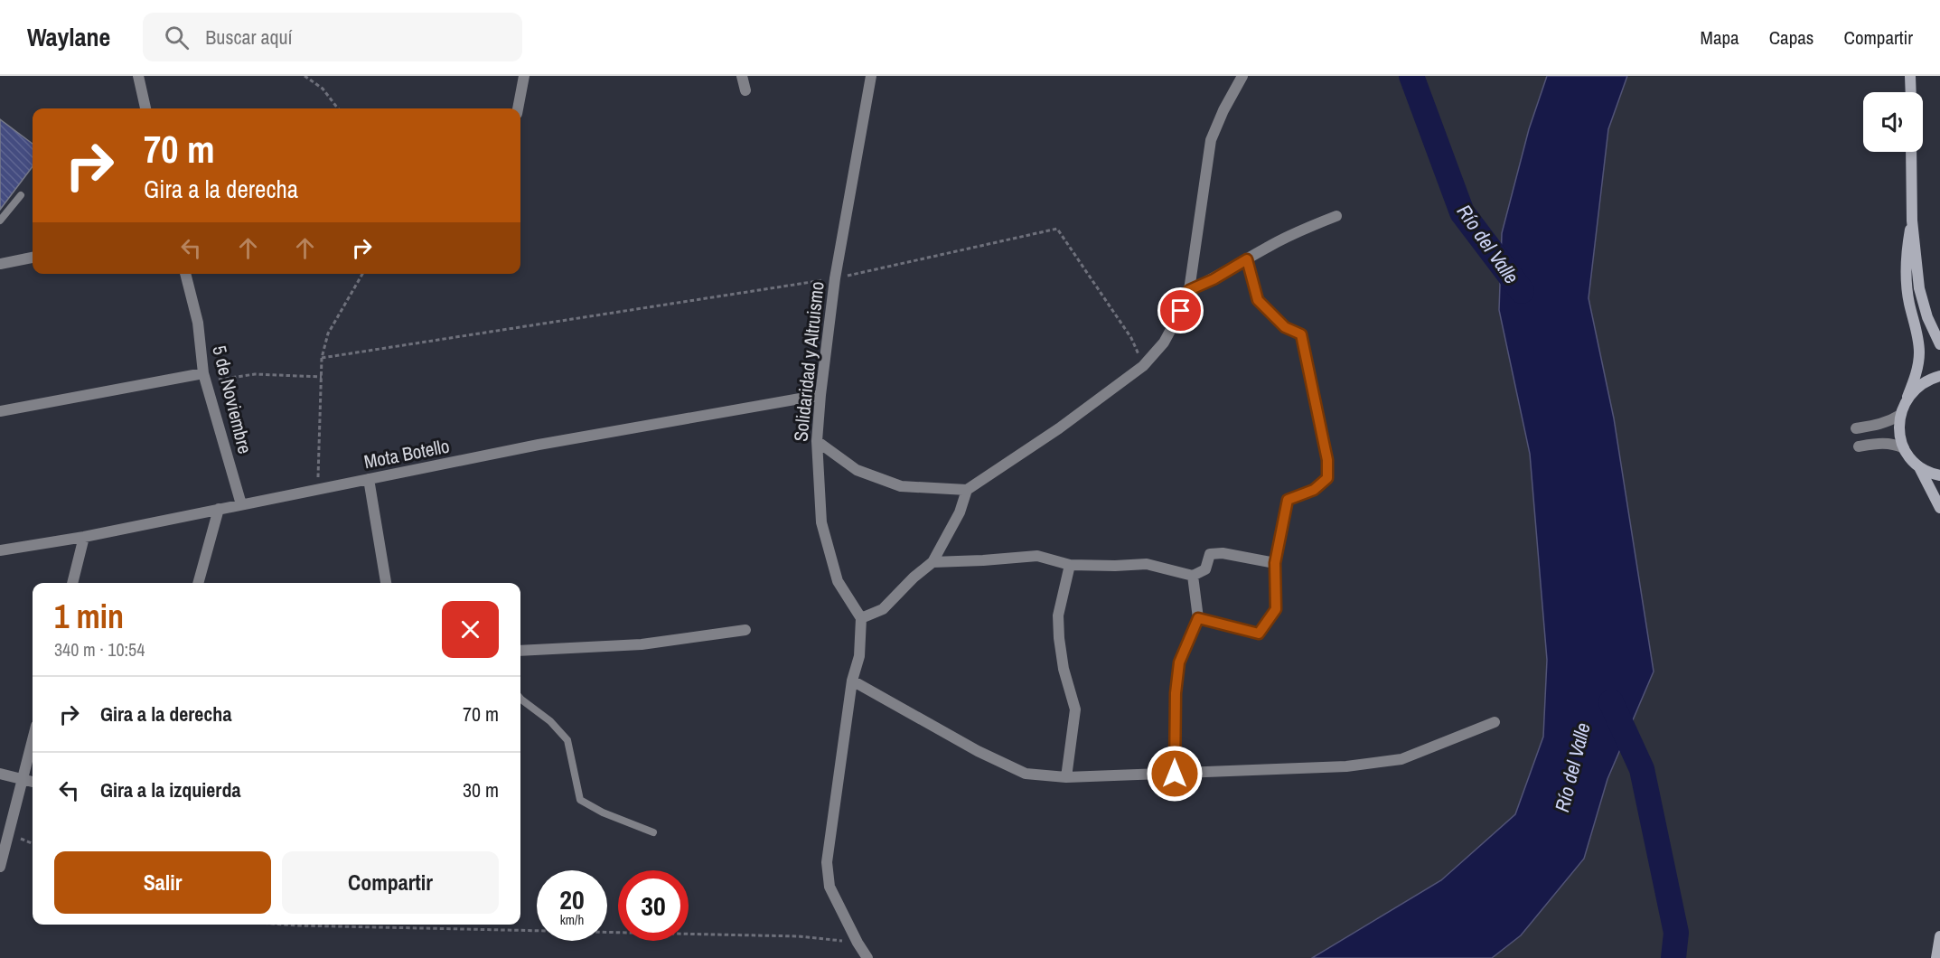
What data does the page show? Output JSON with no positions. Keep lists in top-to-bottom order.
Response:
{
  "streets": {
    "street": ["Solidaridad y Altruismo", "5 de Noviembre", "Mota Botello"]
  },
  "crossings": [
    ["Solidaridad y Altruismo", "Mota Botello"],
    ["5 de Noviembre", "Mota Botello"]
  ],
  "water": ["Río del Valle"],
  "page": {
    "header": "Waylane",
    "search": "Buscar aquí",
    "nav": ["Mapa", "Capas", "Compartir"],
    "turn": ["70 m", "Gira a la derecha"],
    "heading": ["1 min", "340 m · 10:54"],
    "list": [
      {
        "name": "Gira a la derecha",
        "value": "70 m"
      },
      {
        "name": "Gira a la izquierda",
        "value": "30 m"
      }
    ],
    "buttons": ["Salir", "Compartir"],
    "speed": "20 km/h",
    "limit": "30"
  }
}
